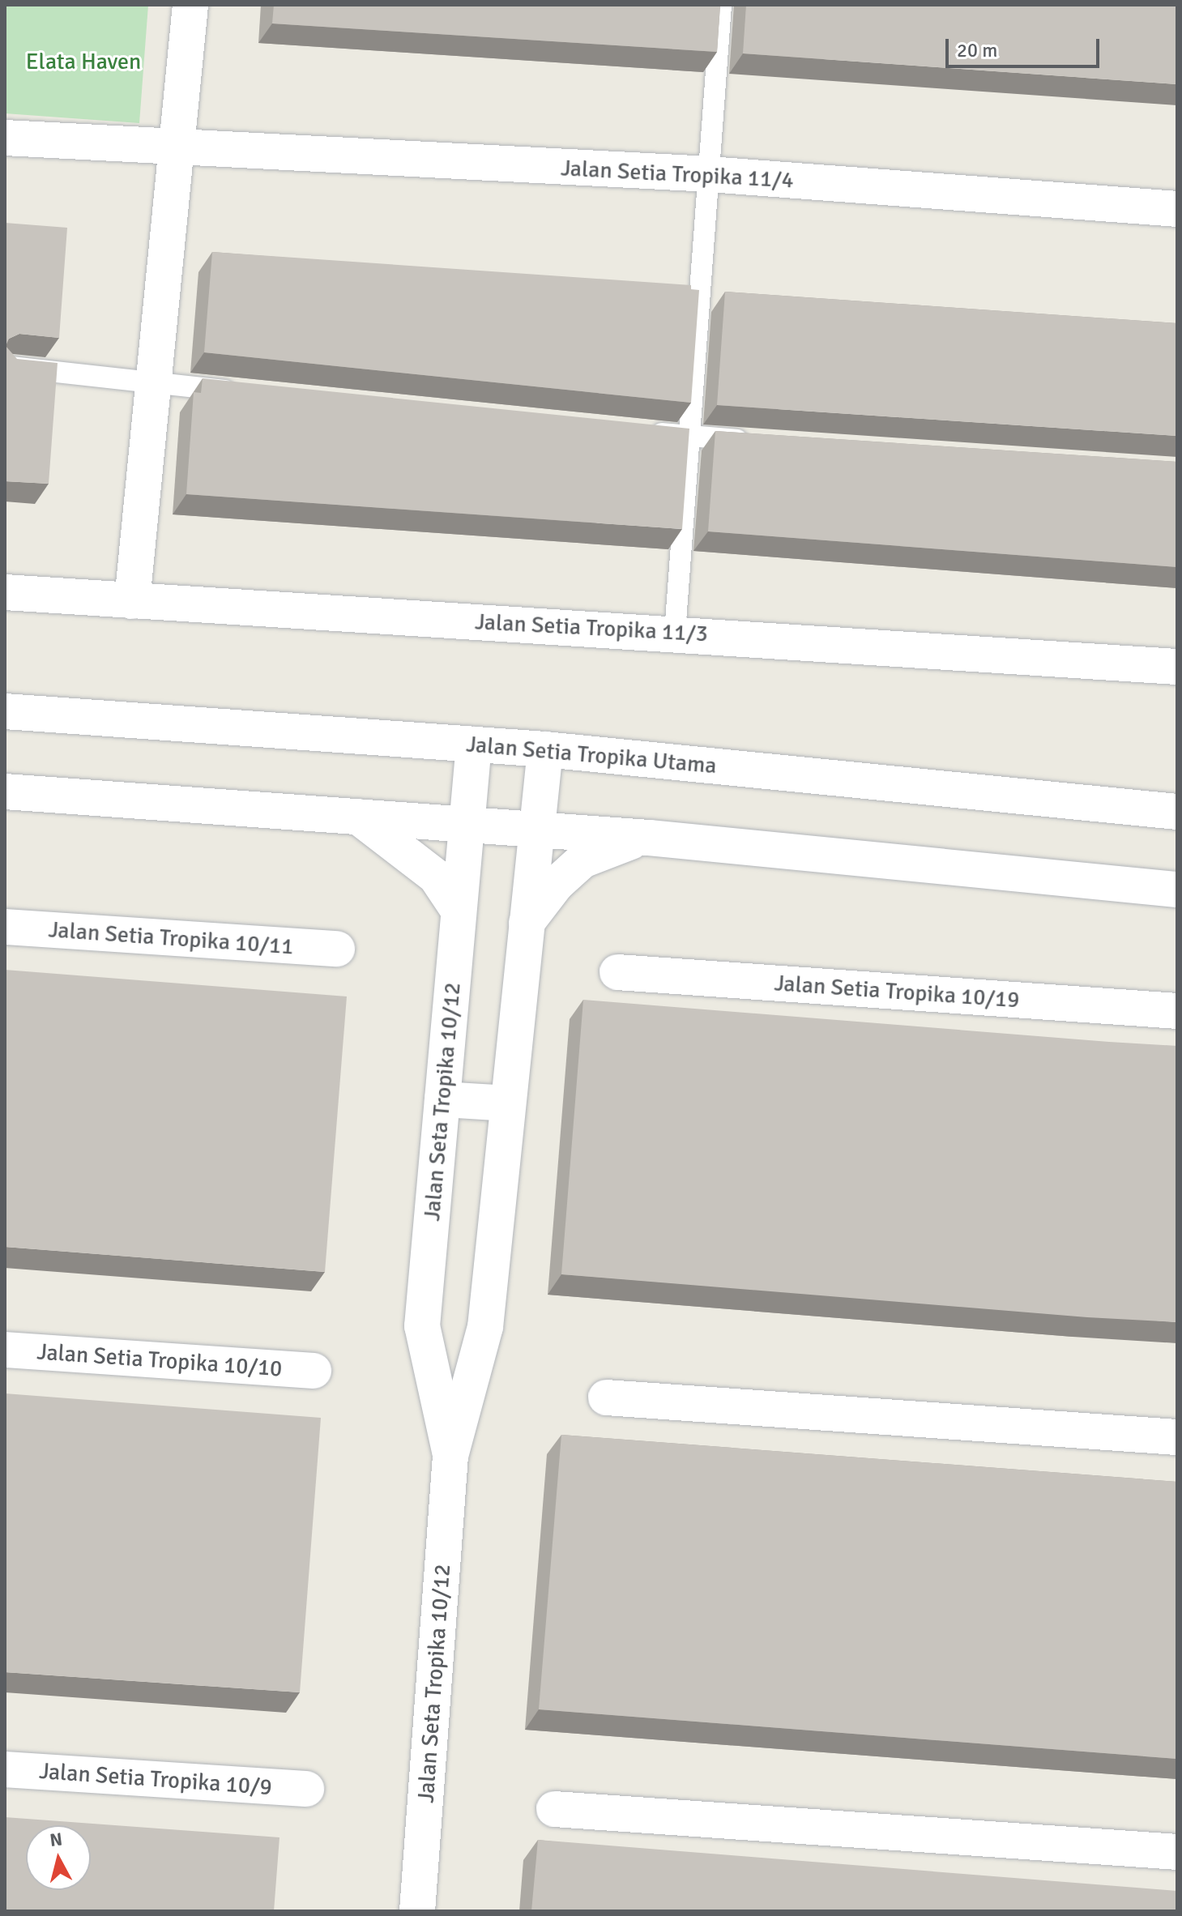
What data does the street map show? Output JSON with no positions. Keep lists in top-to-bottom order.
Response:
{
  "streets": {
    "street": [
      "Jalan Setia Tropika 11/4",
      "Jalan Setia Tropika 11/3",
      "Jalan Setia Tropika Utama",
      "Jalan Setia Tropika 10/11",
      "Jalan Setia Tropika 10/19",
      "Jalan Seta Tropika 10/12",
      "Jalan Setia Tropika 10/10",
      "Jalan Setia Tropika 10/9"
    ]
  },
  "crossings": [
    ["Jalan Setia Tropika Utama", "Jalan Seta Tropika 10/12"]
  ],
  "parks": ["Elata Haven"],
  "scale_bar": "20 m",
  "north": "top"
}
